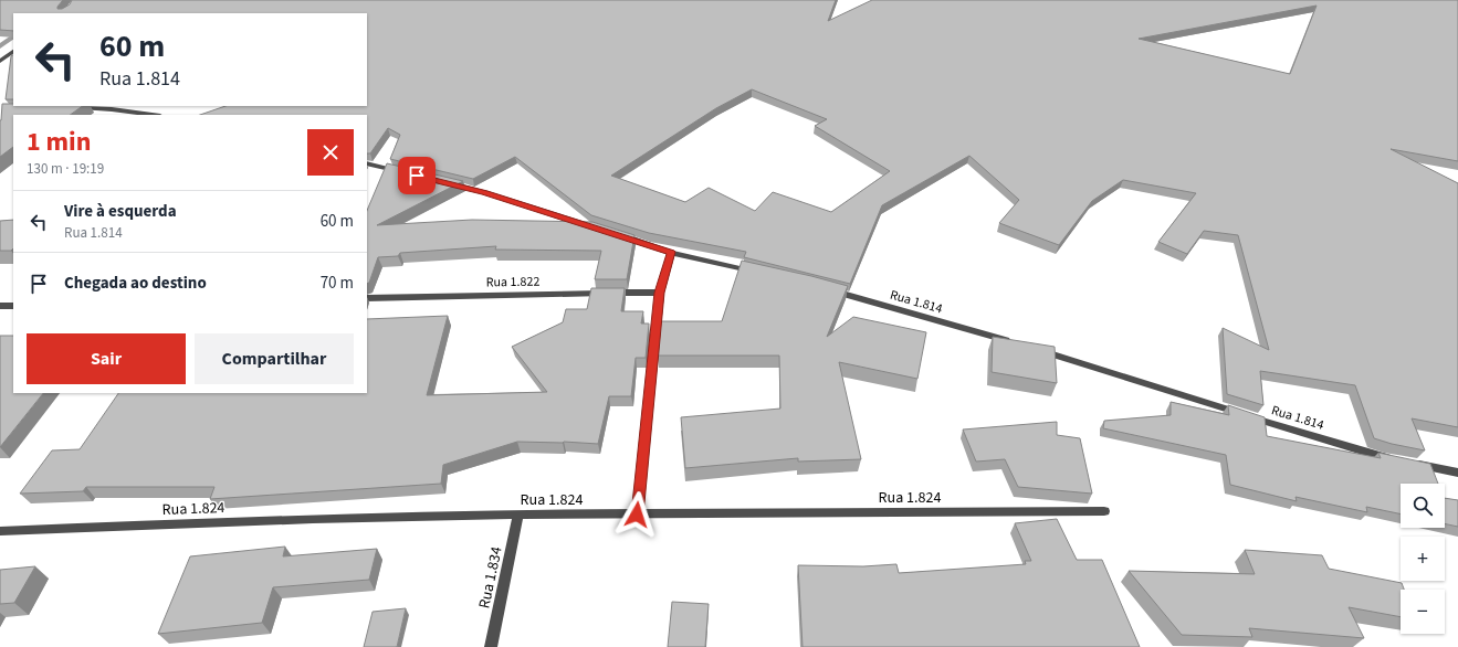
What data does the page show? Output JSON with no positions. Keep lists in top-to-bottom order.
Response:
{
  "streets": {
    "street": [
      "Rua 1.822",
      "Rua 1.814",
      "Rua 1.824",
      "Rua 1.834"
    ]
  },
  "crossings": [
    ["Rua 1.824", "Rua 1.834"]
  ],
  "page": {
    "turn": ["60 m", "Rua 1.814"],
    "heading": ["1 min", "130 m · 19:19"],
    "list": [
      {
        "name": "Vire à esquerda",
        "note": "Rua 1.814",
        "value": "60 m"
      },
      {
        "name": "Chegada ao destino",
        "value": "70 m"
      }
    ],
    "buttons": ["Sair", "Compartilhar"],
    "map_buttons": ["+", "−"]
  }
}
